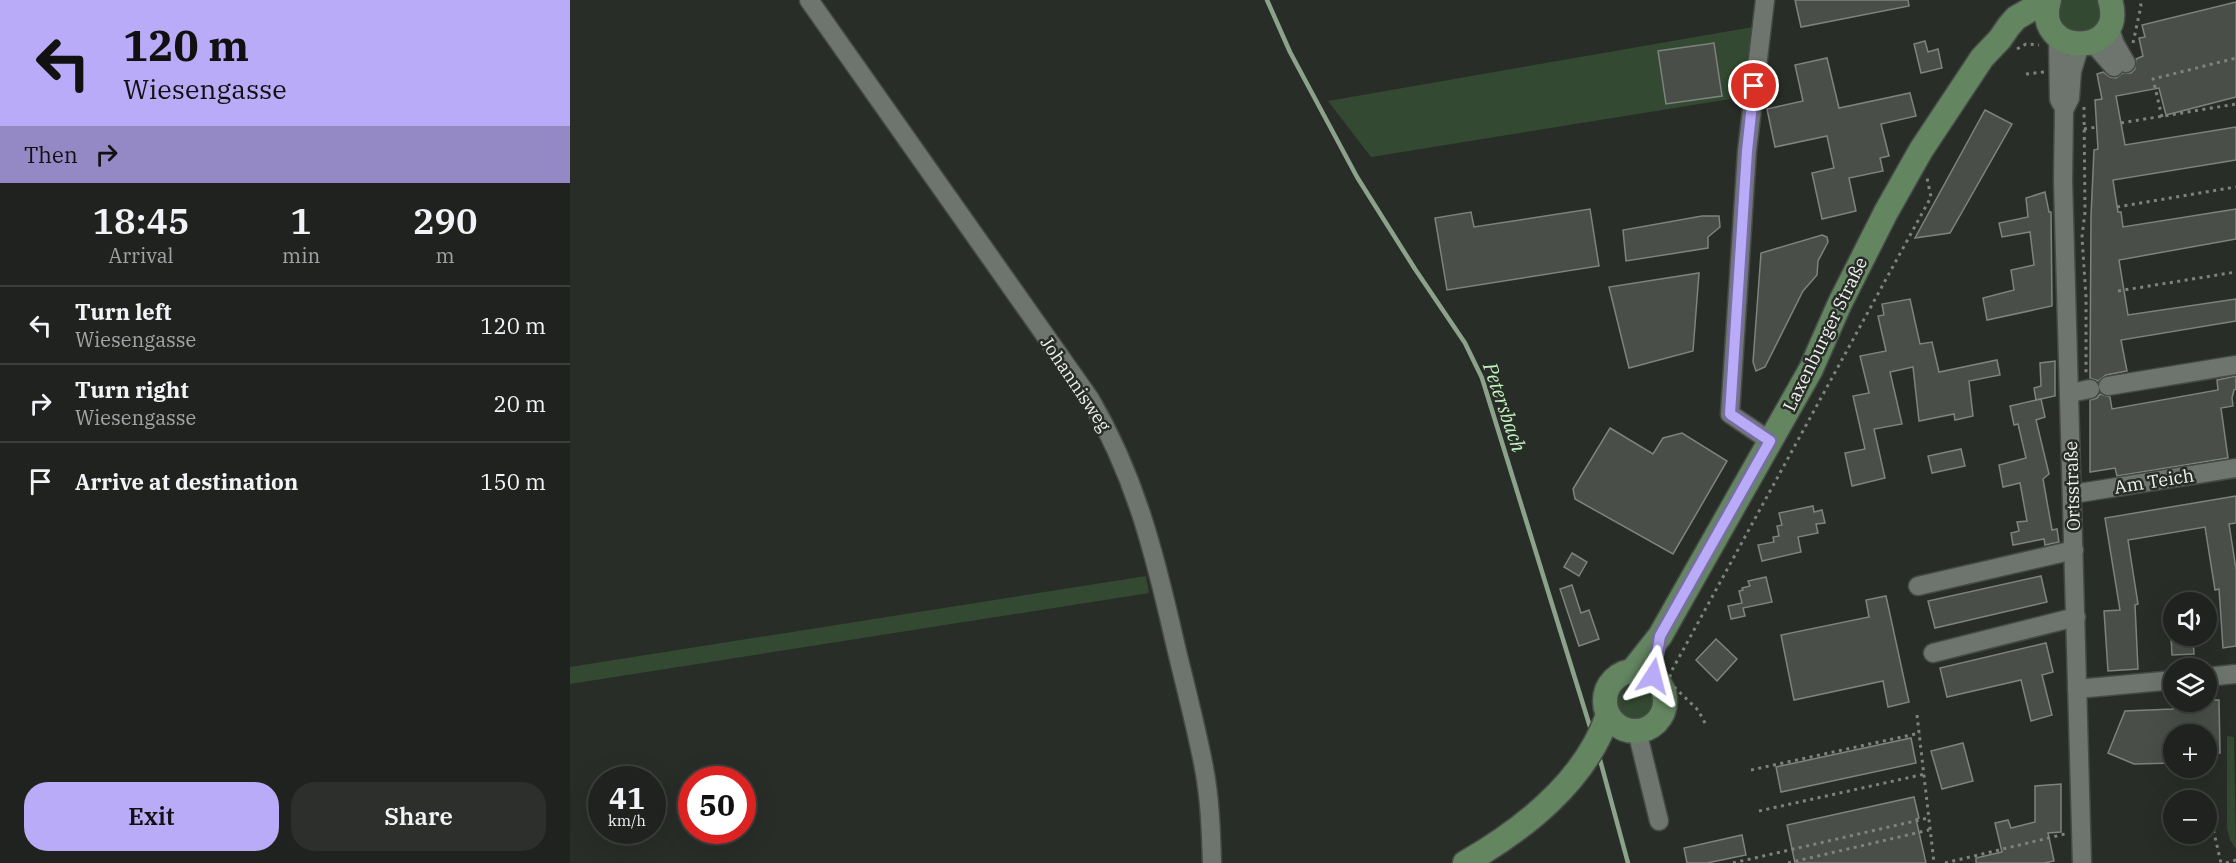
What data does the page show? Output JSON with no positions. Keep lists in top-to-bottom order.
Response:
{
  "streets": {
    "main road": ["Laxenburger Straße"],
    "street": ["Johannisweg", "Am Teich", "Ortsstraße"]
  },
  "crossings": [
    ["Laxenburger Straße", "Ortsstraße"],
    ["Am Teich", "Ortsstraße"]
  ],
  "water": ["Petersbach"],
  "page": {
    "turn": ["120 m", "Wiesengasse"],
    "then": "Then",
    "eta": [
      "18:45",
      "Arrival",
      "1",
      "min",
      "290",
      "m"
    ],
    "list": [
      {
        "name": "Turn left",
        "note": "Wiesengasse",
        "value": "120 m"
      },
      {
        "name": "Turn right",
        "note": "Wiesengasse",
        "value": "20 m"
      },
      {
        "name": "Arrive at destination",
        "value": "150 m"
      }
    ],
    "map_buttons": ["+", "−"],
    "speed": "41 km/h",
    "limit": "50",
    "buttons": ["Exit", "Share"]
  }
}
